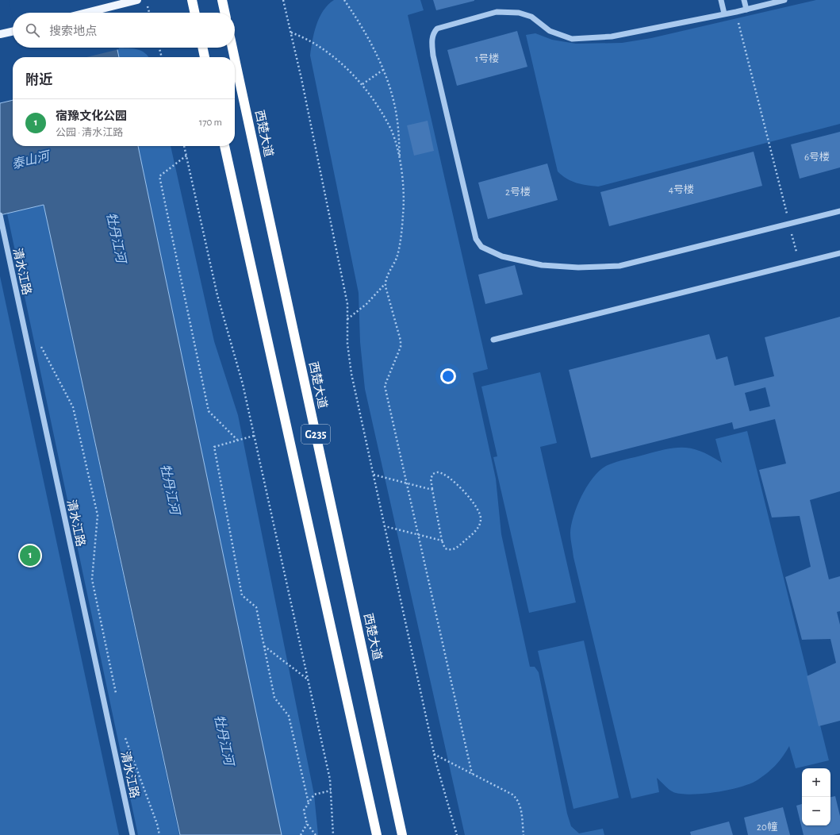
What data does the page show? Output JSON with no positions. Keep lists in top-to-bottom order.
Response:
{
  "streets": {
    "highway": ["西楚大道", "G235"],
    "street": ["清水江路"]
  },
  "water": ["泰山河", "牡丹江河"],
  "house_numbers": [
    "1号楼",
    "6号楼",
    "4号楼",
    "2号楼",
    "20幢"
  ],
  "page": {
    "search": "搜索地点",
    "heading": "附近",
    "list": [
      {
        "mark": "1",
        "name": "宿豫文化公园",
        "note": "公园 · 清水江路",
        "value": "170 m"
      }
    ],
    "pins": "1",
    "map_buttons": ["+", "−"]
  }
}
